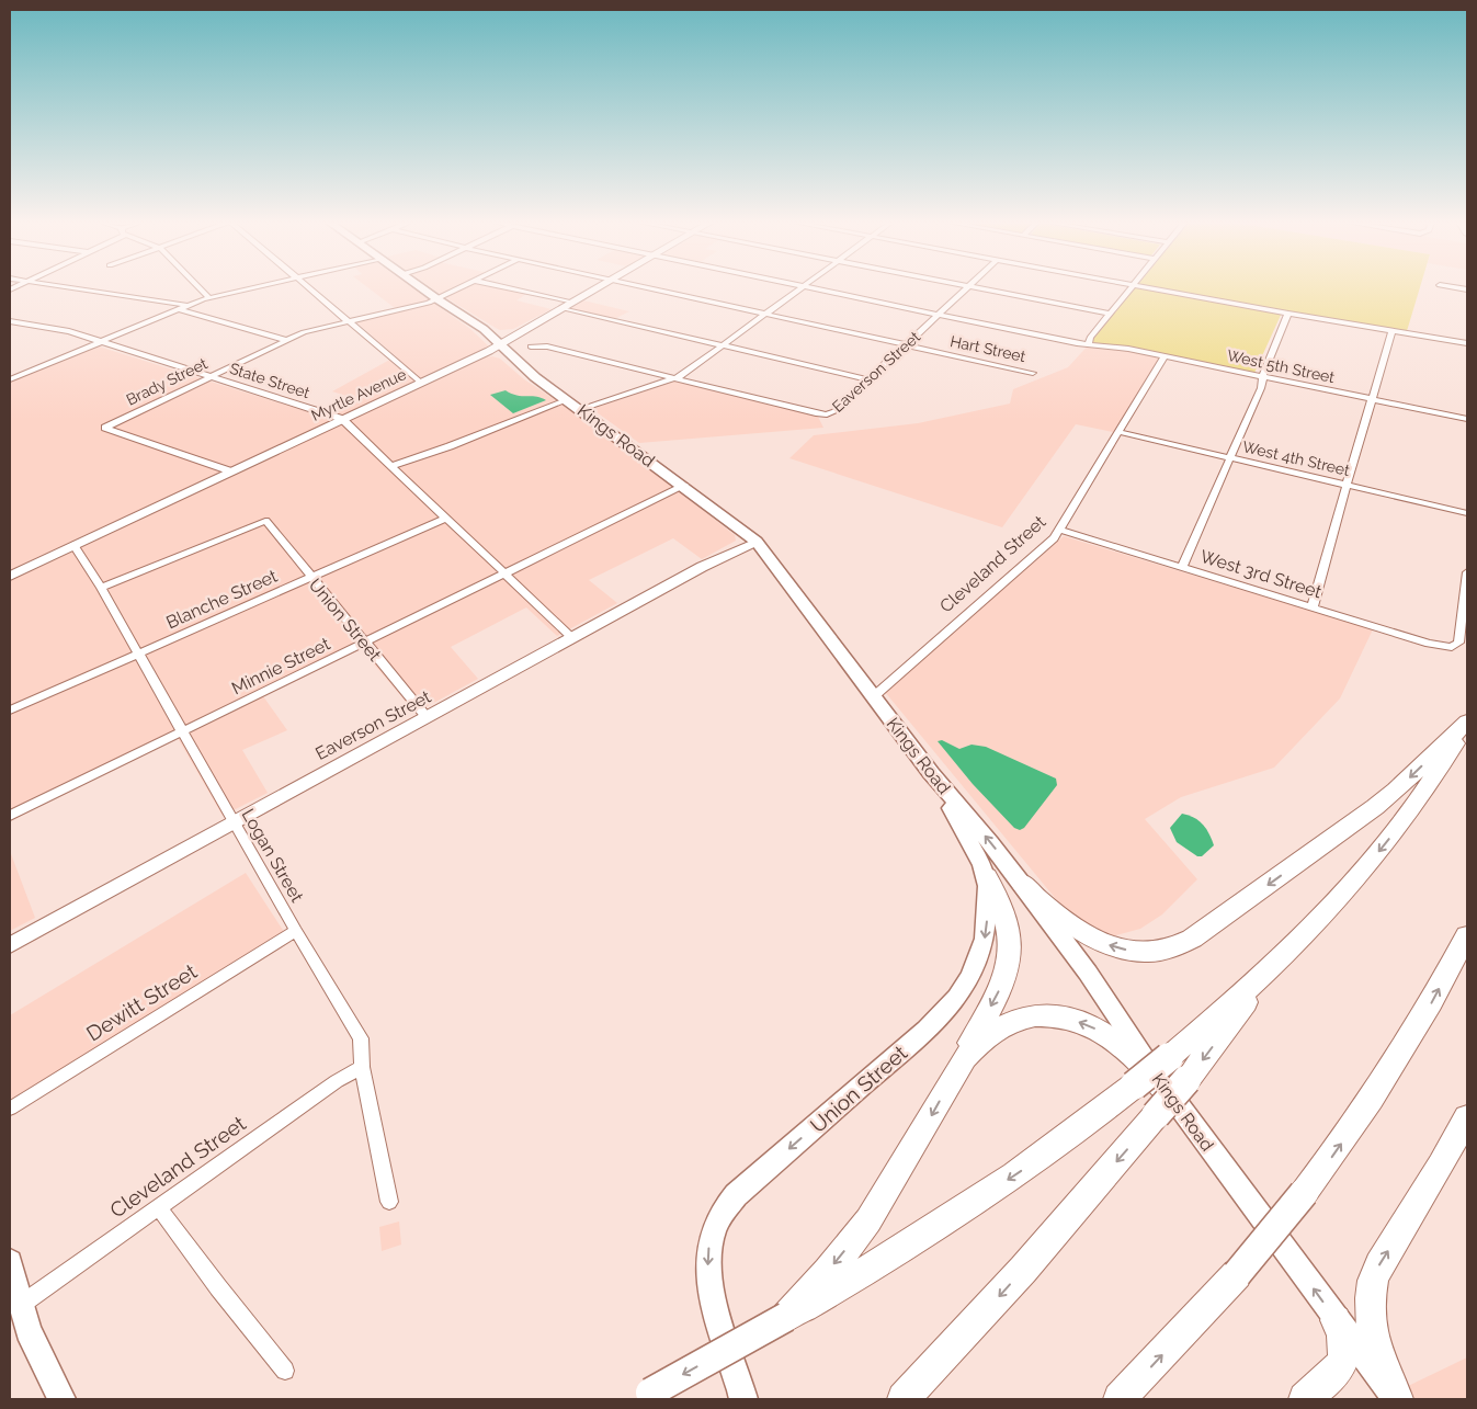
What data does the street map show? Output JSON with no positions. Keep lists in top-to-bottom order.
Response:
{
  "streets": {
    "main road": [
      "Eaverson Street",
      "Myrtle Avenue",
      "Kings Road",
      "Union Street"
    ],
    "street": [
      "Hart Street",
      "West 5th Street",
      "State Street",
      "Brady Street",
      "West 4th Street",
      "Cleveland Street",
      "West 3rd Street",
      "Blanche Street",
      "Minnie Street",
      "Logan Street",
      "Dewitt Street"
    ]
  },
  "crossings": [
    ["Hart Street", "Eaverson Street"],
    ["West 5th Street", "Eaverson Street"],
    ["West 5th Street", "Cleveland Street"],
    ["Eaverson Street", "State Street"],
    ["Eaverson Street", "Kings Road"],
    ["Eaverson Street", "Union Street"],
    ["Eaverson Street", "Logan Street"],
    ["State Street", "Brady Street"],
    ["State Street", "Myrtle Avenue"],
    ["State Street", "Blanche Street"],
    ["State Street", "Minnie Street"],
    ["Brady Street", "Myrtle Avenue"],
    ["Brady Street", "Kings Road"],
    ["Myrtle Avenue", "Kings Road"],
    ["Myrtle Avenue", "Logan Street"],
    ["Kings Road", "Cleveland Street"],
    ["Kings Road", "Union Street"],
    ["Kings Road", "Minnie Street"],
    ["West 4th Street", "Cleveland Street"],
    ["Cleveland Street", "West 3rd Street"],
    ["Cleveland Street", "Logan Street"],
    ["Blanche Street", "Union Street"],
    ["Blanche Street", "Logan Street"],
    ["Union Street", "Minnie Street"],
    ["Union Street", "Logan Street"],
    ["Minnie Street", "Logan Street"],
    ["Logan Street", "Dewitt Street"]
  ],
  "one_way": ["Union Street"]
}
